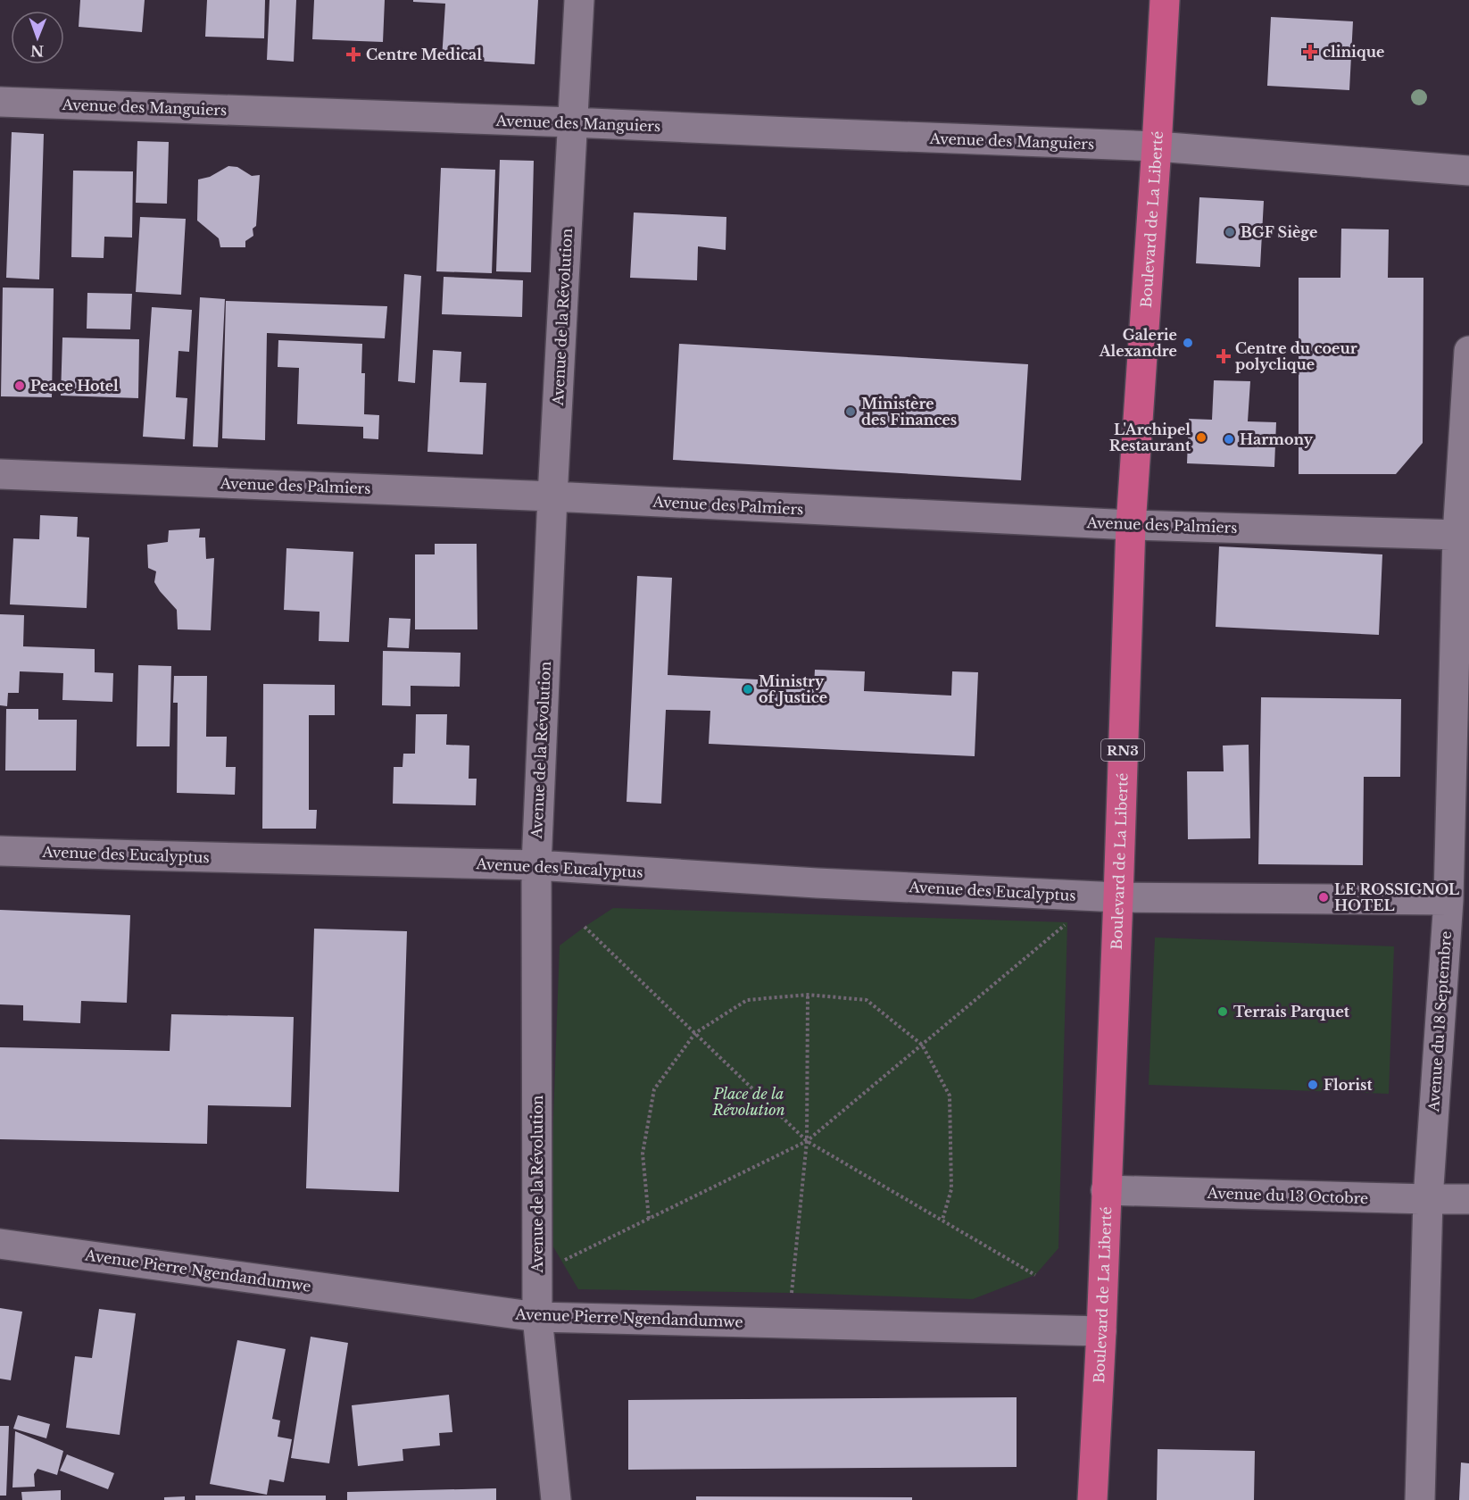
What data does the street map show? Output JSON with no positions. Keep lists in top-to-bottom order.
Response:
{
  "streets": {
    "highway": ["Boulevard de La Liberté", "RN3"],
    "street": [
      "Avenue des Manguiers",
      "Avenue de la Révolution",
      "Avenue des Palmiers",
      "Avenue des Eucalyptus",
      "Avenue du 18 Septembre",
      "Avenue du 13 Octobre",
      "Avenue Pierre Ngendandumwe"
    ]
  },
  "crossings": [
    ["Avenue des Manguiers", "Boulevard de La Liberté"],
    ["Avenue des Manguiers", "Avenue de la Révolution"],
    ["Boulevard de La Liberté", "Avenue des Palmiers"],
    ["Boulevard de La Liberté", "Avenue des Eucalyptus"],
    ["Boulevard de La Liberté", "Avenue du 13 Octobre"],
    ["Boulevard de La Liberté", "Avenue Pierre Ngendandumwe"],
    ["Avenue de la Révolution", "Avenue des Palmiers"],
    ["Avenue de la Révolution", "Avenue des Eucalyptus"],
    ["Avenue de la Révolution", "Avenue Pierre Ngendandumwe"],
    ["Avenue des Palmiers", "Avenue du 18 Septembre"],
    ["Avenue des Eucalyptus", "Avenue du 18 Septembre"],
    ["Avenue du 18 Septembre", "Avenue du 13 Octobre"]
  ],
  "parks": ["Place de la Révolution"],
  "places": {
    "health": ["clinique", "Centre Medical", "Centre du coeur polyclique"],
    "other": [
      "BGF Siège",
      "Galerie Alexandre",
      "Peace Hotel",
      "Ministère des Finances",
      "L'Archipel Restaurant",
      "Harmony",
      "Ministry of Justice",
      "LE ROSSIGNOL HOTEL",
      "Terrais Parquet",
      "Florist"
    ]
  },
  "north": "bottom"
}
